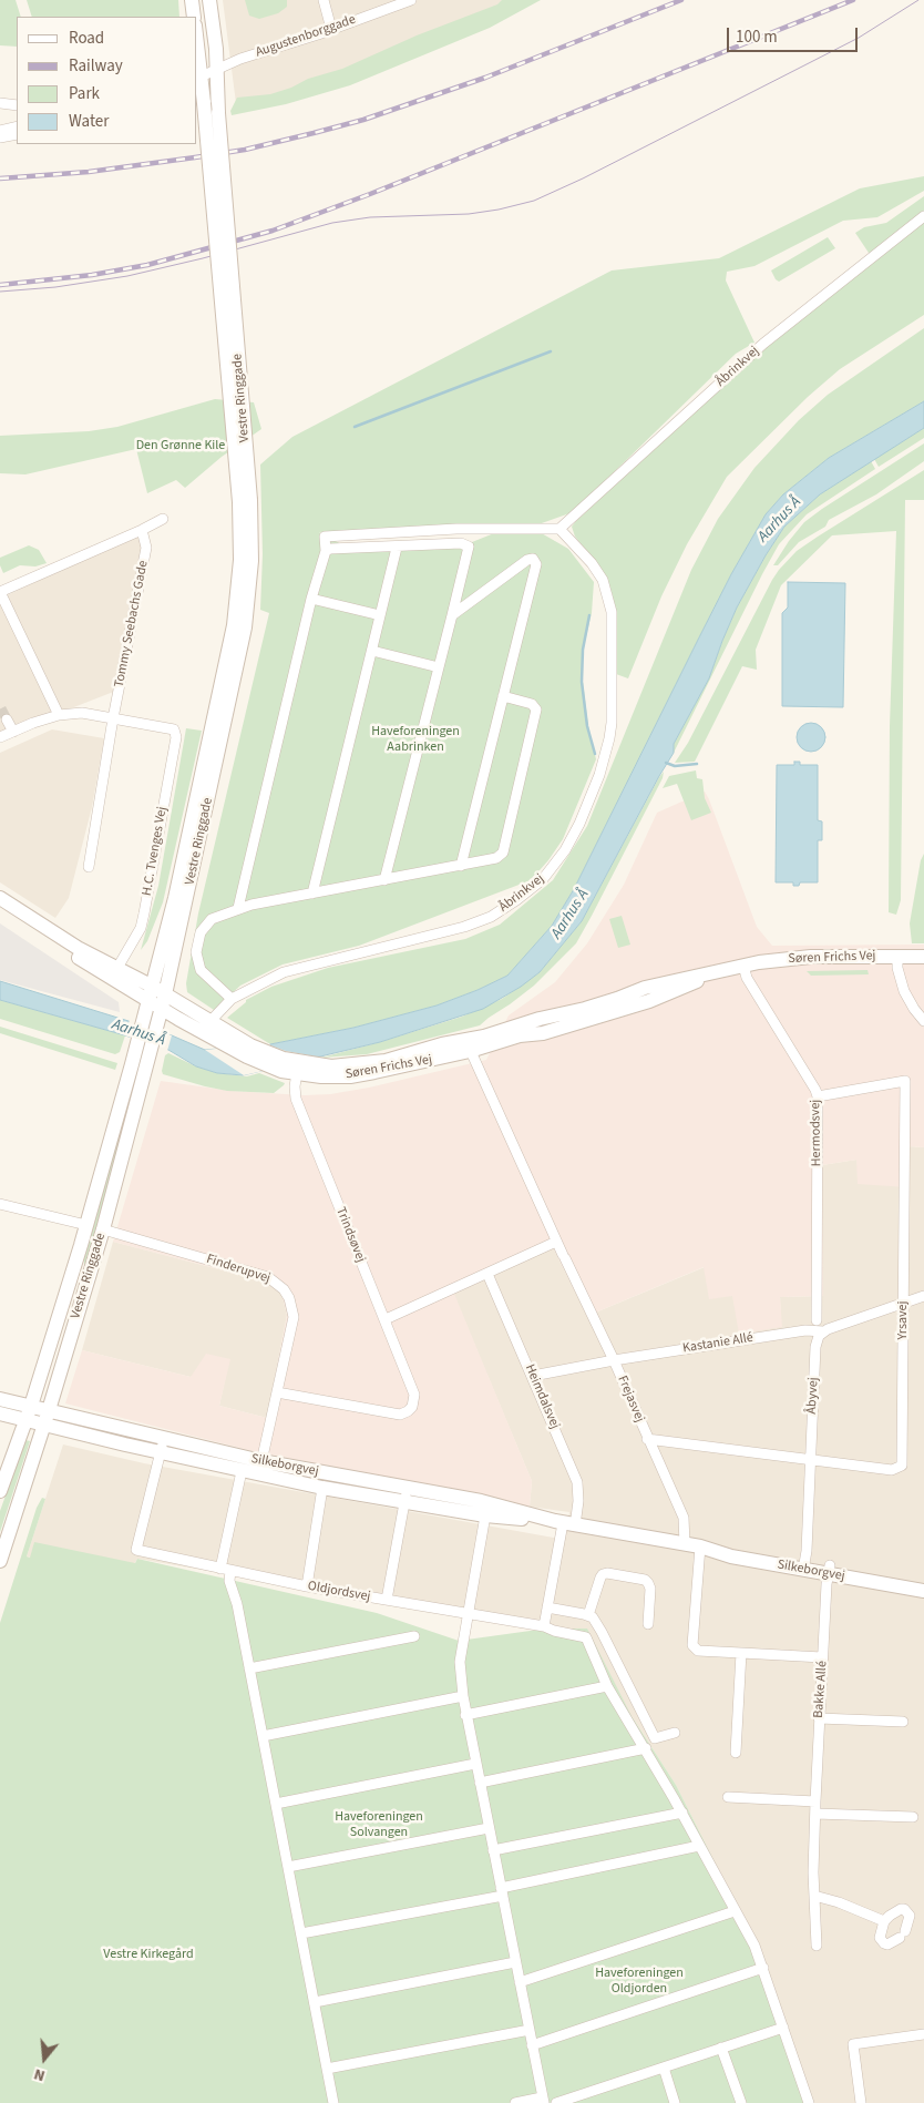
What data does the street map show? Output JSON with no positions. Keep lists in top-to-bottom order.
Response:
{
  "streets": {
    "street": [
      "Augustenborggade",
      "Åbrinkvej",
      "Vestre Ringgade",
      "Tommy Seebachs Gade",
      "H.C. Tvenges Vej",
      "Søren Frichs Vej",
      "Hermodsvej",
      "Trindsøvej",
      "Finderupvej",
      "Yrsavej",
      "Kastanie Allé",
      "Åbyvej",
      "Heimdalsvej",
      "Frejasvej",
      "Silkeborgvej",
      "Oldjordsvej",
      "Bakke Allé"
    ]
  },
  "crossings": [
    ["Åbrinkvej", "Søren Frichs Vej"],
    ["Vestre Ringgade", "Søren Frichs Vej"],
    ["Vestre Ringgade", "Finderupvej"],
    ["Vestre Ringgade", "Silkeborgvej"],
    ["Tommy Seebachs Gade", "H.C. Tvenges Vej"],
    ["H.C. Tvenges Vej", "Søren Frichs Vej"],
    ["Søren Frichs Vej", "Hermodsvej"],
    ["Søren Frichs Vej", "Trindsøvej"],
    ["Søren Frichs Vej", "Frejasvej"],
    ["Hermodsvej", "Yrsavej"],
    ["Trindsøvej", "Finderupvej"],
    ["Finderupvej", "Silkeborgvej"],
    ["Yrsavej", "Åbyvej"],
    ["Kastanie Allé", "Åbyvej"],
    ["Kastanie Allé", "Heimdalsvej"],
    ["Kastanie Allé", "Frejasvej"],
    ["Åbyvej", "Silkeborgvej"],
    ["Heimdalsvej", "Silkeborgvej"],
    ["Frejasvej", "Silkeborgvej"],
    ["Silkeborgvej", "Oldjordsvej"],
    ["Silkeborgvej", "Bakke Allé"]
  ],
  "water": ["Aarhus Å"],
  "parks": [
    "Den Grønne Kile",
    "Haveforeningen Aabrinken",
    "Haveforeningen Solvangen",
    "Vestre Kirkegård",
    "Haveforeningen Oldjorden"
  ],
  "legend": [
    "Road",
    "Railway",
    "Park",
    "Water"
  ],
  "scale_bar": "100 m",
  "north": "bottom"
}
